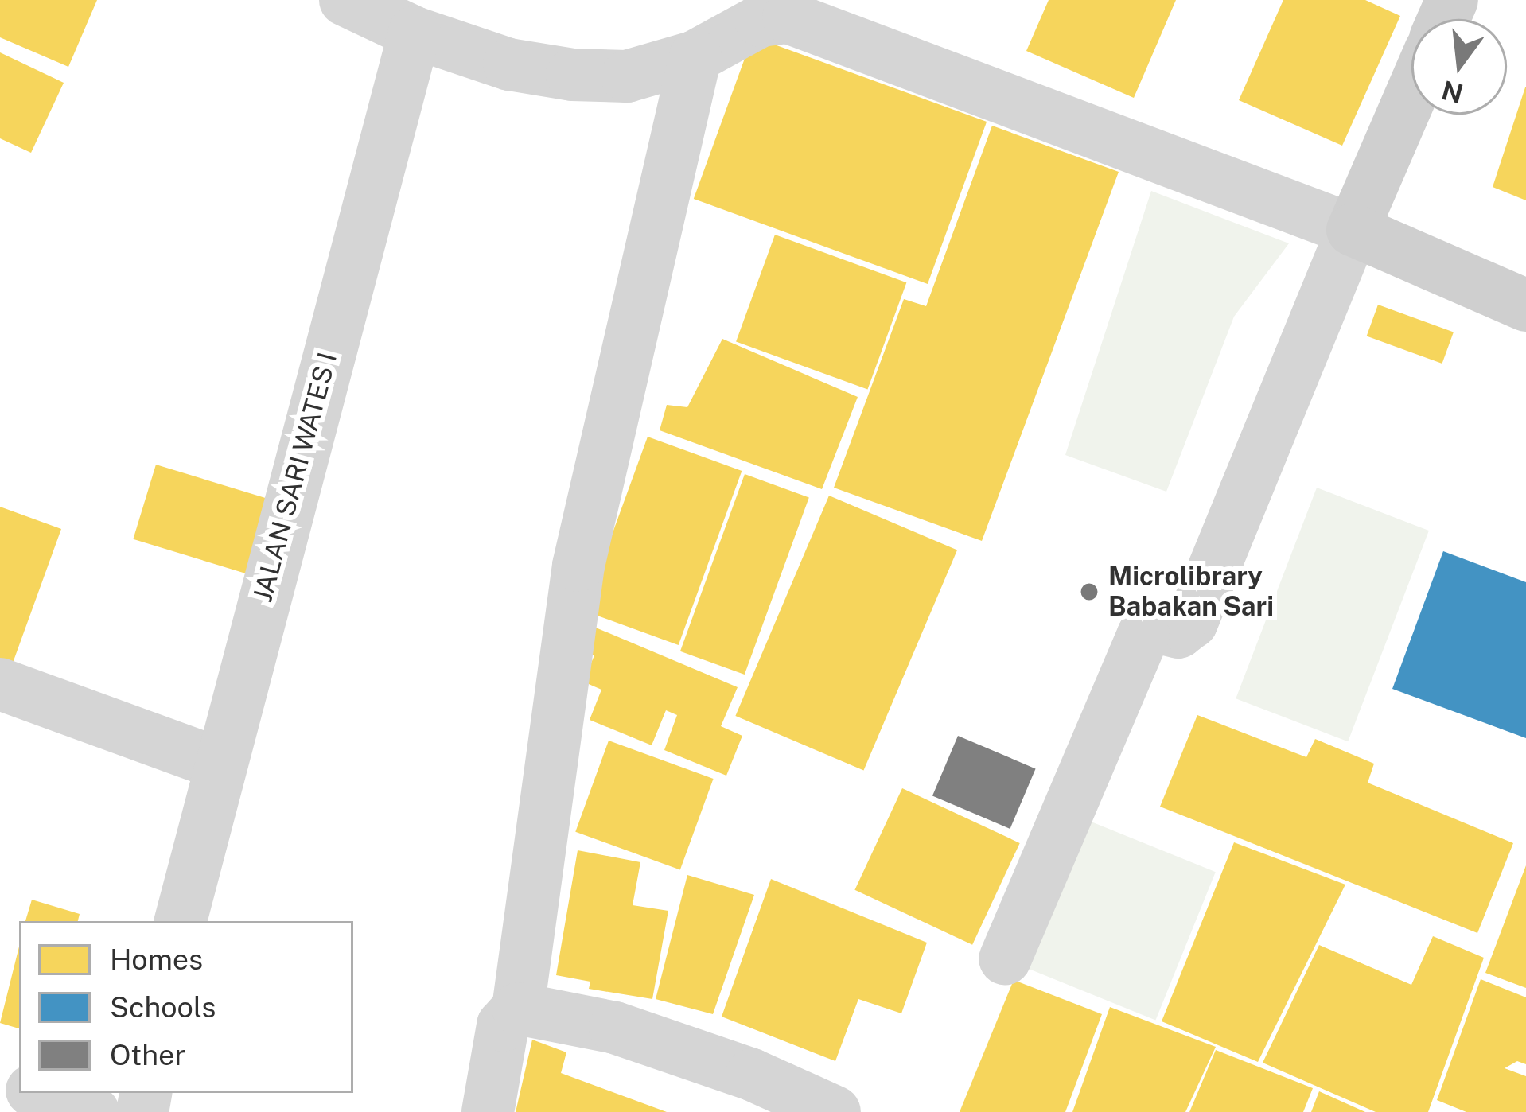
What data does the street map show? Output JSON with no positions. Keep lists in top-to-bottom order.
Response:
{
  "streets": {
    "street": ["JALAN SARI WATES I"]
  },
  "places": ["Microlibrary Babakan Sari"],
  "legend": ["Homes", "Schools", "Other"],
  "north": "bottom"
}
